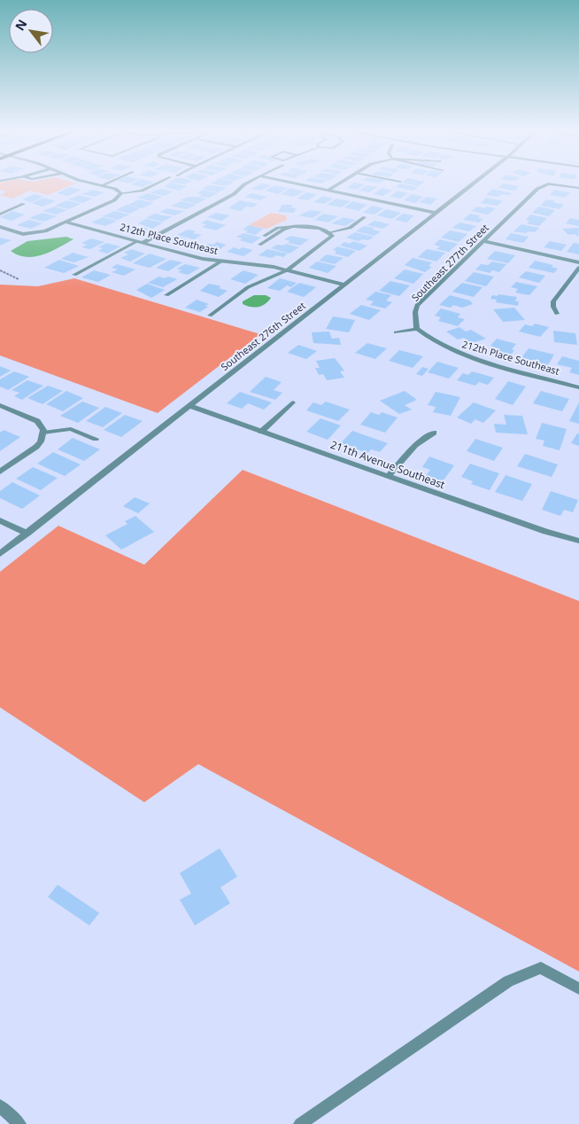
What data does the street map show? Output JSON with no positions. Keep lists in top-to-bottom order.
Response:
{
  "streets": {
    "street": [
      "212th Place Southeast",
      "Southeast 277th Street",
      "Southeast 276th Street",
      "211th Avenue Southeast"
    ]
  },
  "crossings": [
    ["212th Place Southeast", "Southeast 277th Street"],
    ["212th Place Southeast", "Southeast 276th Street"],
    ["Southeast 276th Street", "211th Avenue Southeast"]
  ],
  "north": "top left"
}
